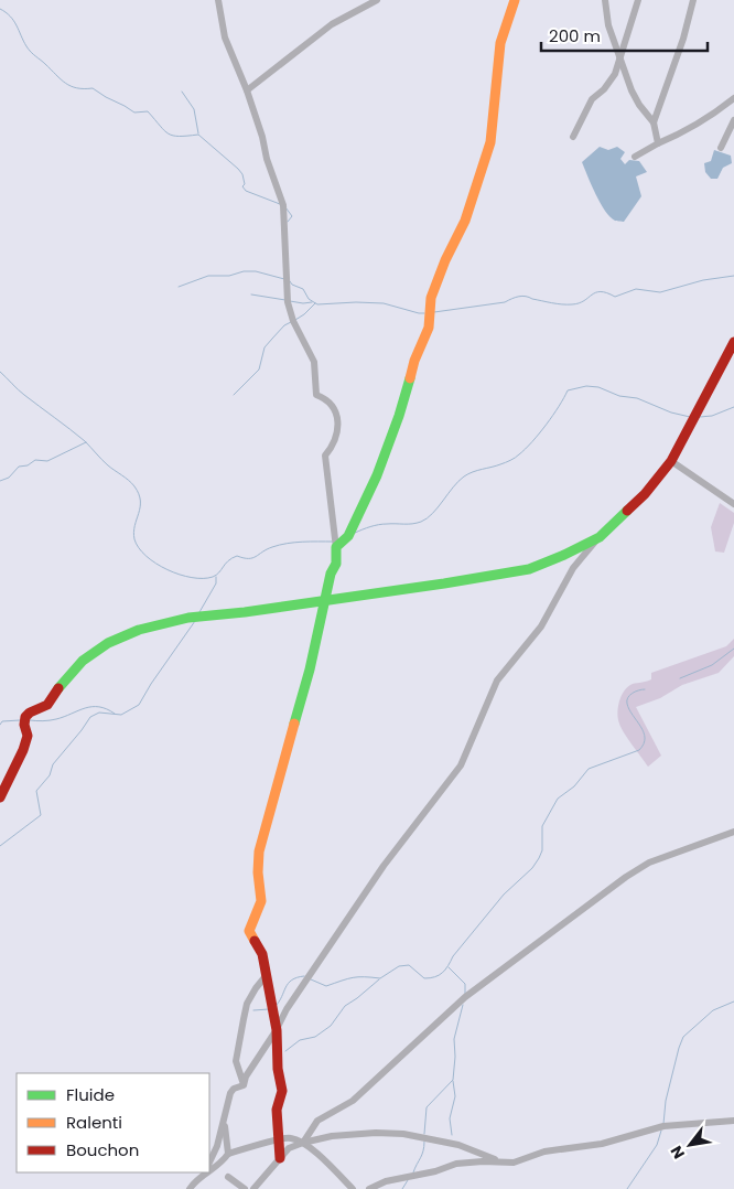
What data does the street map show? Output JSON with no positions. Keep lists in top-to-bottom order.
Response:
{
  "legend": ["Fluide", "Ralenti", "Bouchon"],
  "scale_bar": "200 m",
  "north": "bottom left"
}
